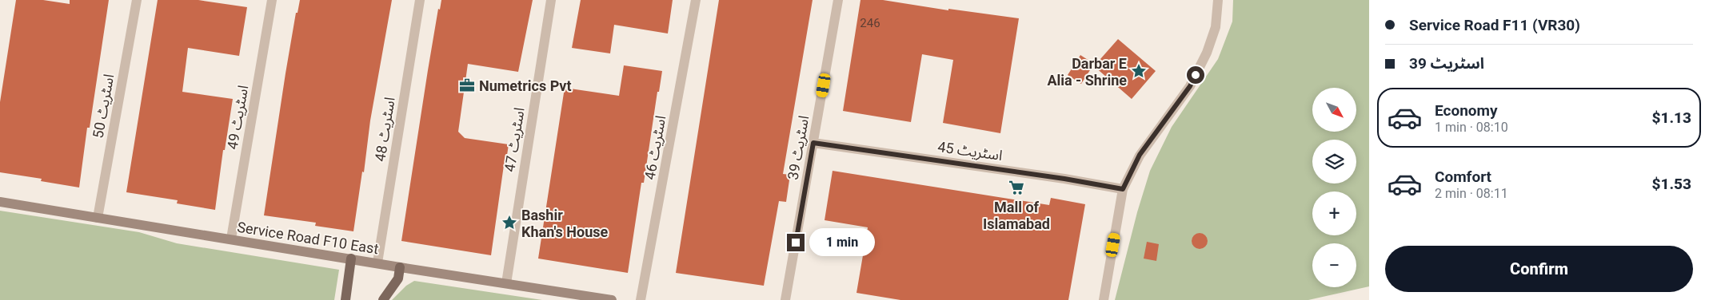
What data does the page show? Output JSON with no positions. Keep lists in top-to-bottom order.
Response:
{
  "streets": {
    "street": [
      "اسٹریٹ 50",
      "اسٹریٹ 49",
      "اسٹریٹ 48",
      "اسٹریٹ 47",
      "اسٹریٹ 46",
      "اسٹریٹ 39",
      "اسٹریٹ 45",
      "Service Road F10 East"
    ]
  },
  "crossings": [
    ["اسٹریٹ 50", "Service Road F10 East"],
    ["اسٹریٹ 49", "Service Road F10 East"],
    ["اسٹریٹ 48", "Service Road F10 East"],
    ["اسٹریٹ 47", "Service Road F10 East"],
    ["اسٹریٹ 39", "اسٹریٹ 45"]
  ],
  "places": {
    "place": ["Darbar E Alia - Shrine", "Bashir Khan's House"],
    "office": ["Numetrics Pvt"],
    "supermarket": ["Mall of Islamabad"]
  },
  "house_numbers": ["246"],
  "north": "bottom right",
  "page": {
    "banner": ["Service Road F11 (VR30)", "اسٹریٹ 39"],
    "map_buttons": ["+", "−"],
    "list": [
      {
        "name": "Economy",
        "note": "1 min · 08:10",
        "value": "$1.13"
      },
      {
        "name": "Comfort",
        "note": "2 min · 08:11",
        "value": "$1.53"
      }
    ],
    "bubble": "1 min",
    "buttons": "Confirm"
  }
}
